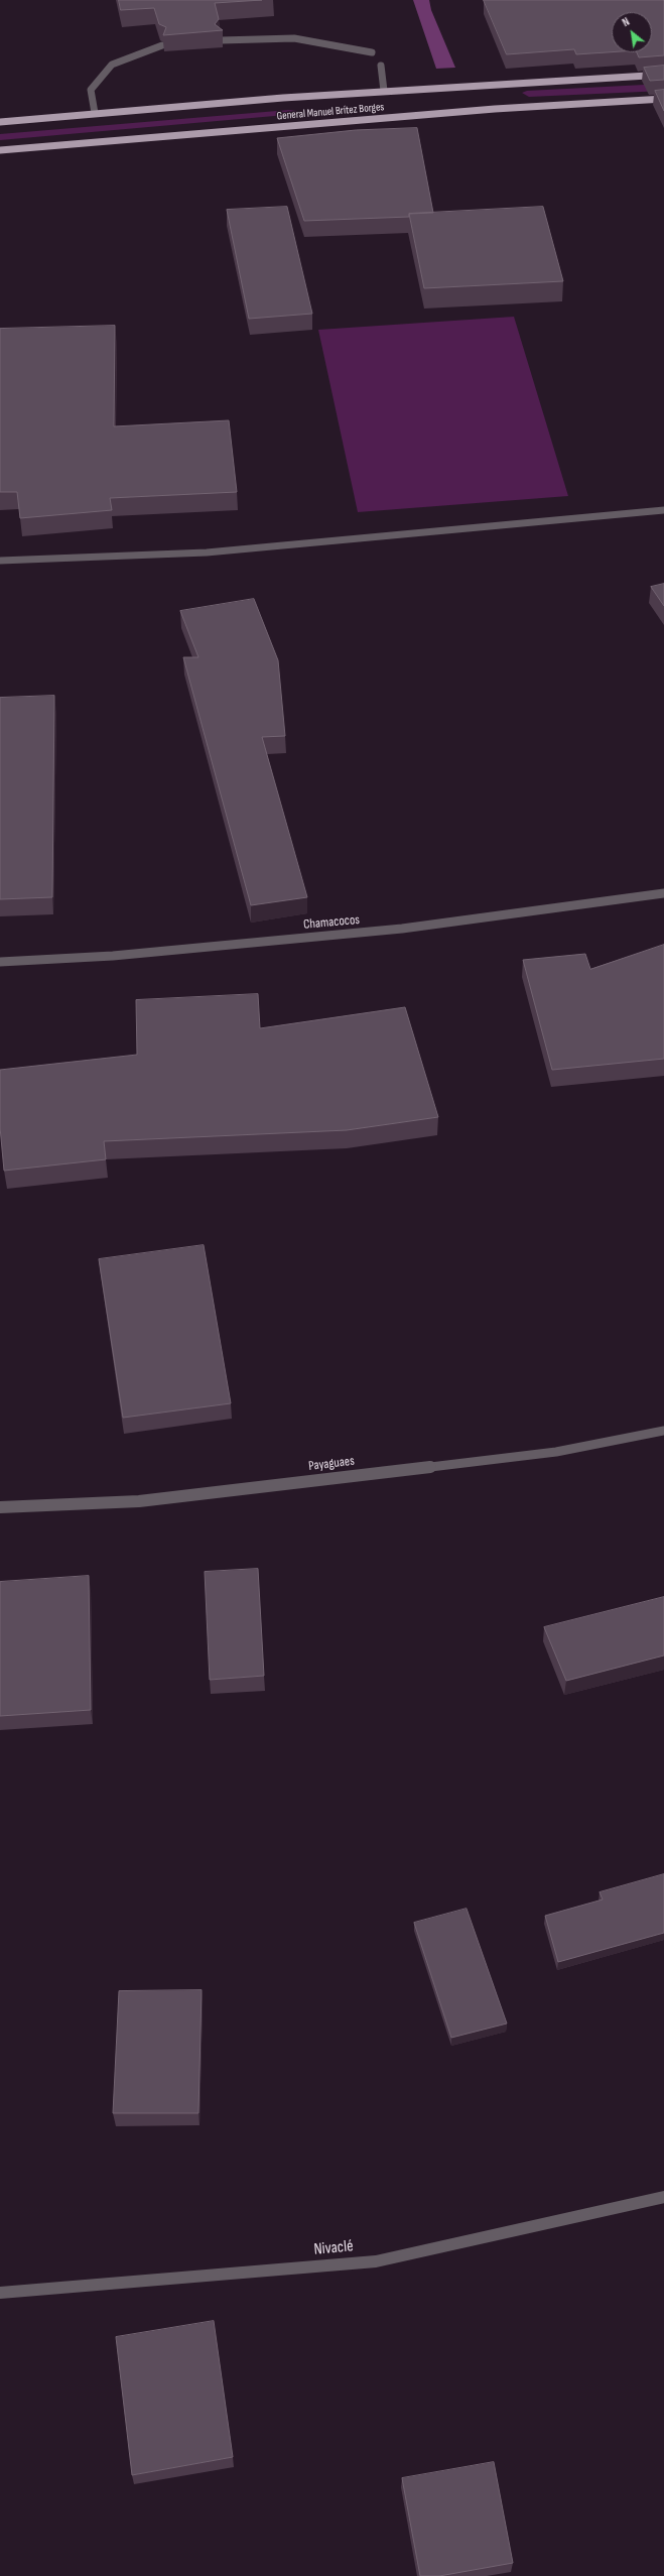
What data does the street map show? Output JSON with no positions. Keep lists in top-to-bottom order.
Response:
{
  "streets": {
    "main road": ["General Manuel Brítez Borges"],
    "street": ["Chamacocos", "Payaguaes", "Nivaclé"]
  },
  "north": "top left"
}
